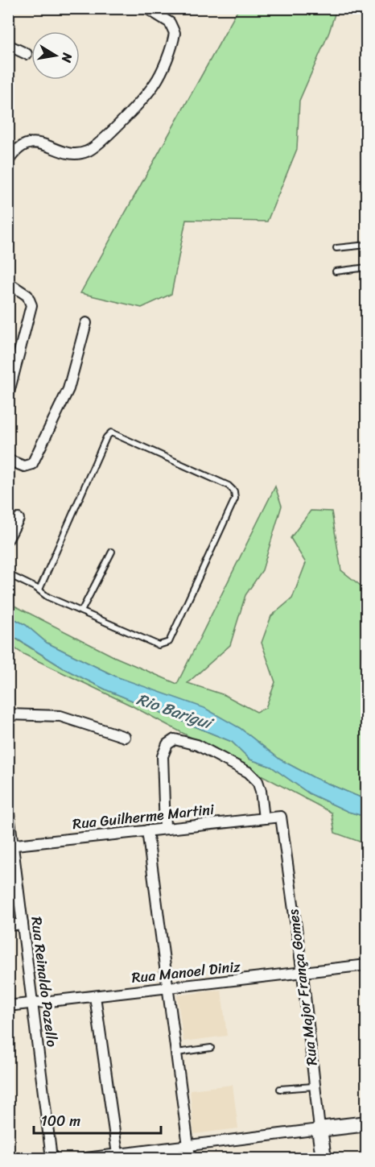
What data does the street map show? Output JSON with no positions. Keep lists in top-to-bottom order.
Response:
{
  "streets": {
    "main road": ["Rua Major França Gomes"],
    "street": ["Rua Guilherme Martini", "Rua Manoel Diniz", "Rua Reinaldo Pazello"]
  },
  "crossings": [
    ["Rua Guilherme Martini", "Rua Reinaldo Pazello"],
    ["Rua Guilherme Martini", "Rua Major França Gomes"],
    ["Rua Manoel Diniz", "Rua Reinaldo Pazello"],
    ["Rua Manoel Diniz", "Rua Major França Gomes"]
  ],
  "water": ["Rio Barigui"],
  "scale_bar": "100 m",
  "north": "right"
}
